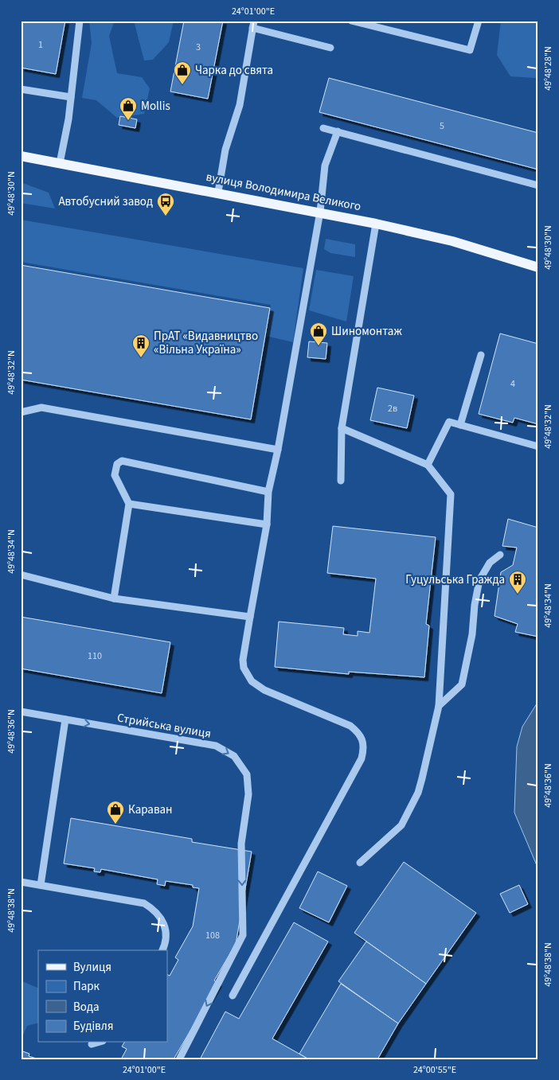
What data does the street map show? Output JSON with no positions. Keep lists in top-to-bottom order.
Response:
{
  "streets": {
    "main road": ["вулиця Володимира Великого"],
    "lane": ["Стрийська вулиця"]
  },
  "places": {
    "shop": [
      "Чарка до свята",
      "Mollis",
      "Шиномонтаж",
      "Караван"
    ],
    "bus stop": ["Автобусний завод"],
    "building": ["ПрАТ «Видавництво «Вільна Україна»", "Гуцульська Гражда"]
  },
  "house_numbers": [
    "1",
    "3",
    "5",
    "4",
    "2в",
    "110",
    "108"
  ],
  "legend": [
    "Вулиця",
    "Парк",
    "Вода",
    "Будівля"
  ],
  "coordinates": [
    "24°01'00\"E",
    "49°48'28\"N",
    "49°48'30\"N",
    "49°48'32\"N",
    "49°48'34\"N",
    "49°48'36\"N",
    "49°48'38\"N",
    "24°00'55\"E"
  ]
}
